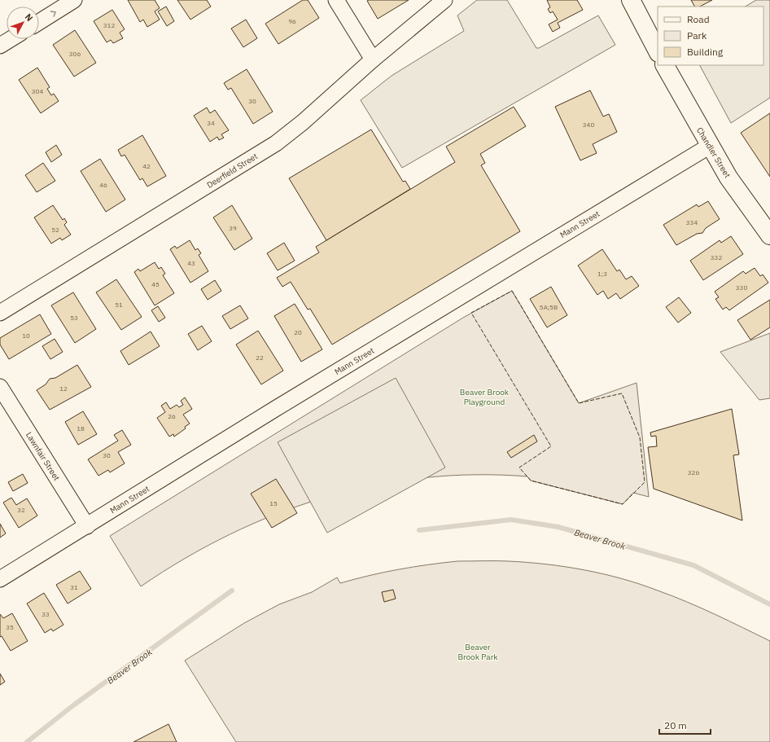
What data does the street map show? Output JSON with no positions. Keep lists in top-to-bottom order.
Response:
{
  "streets": {
    "main road": ["Chandler Street"],
    "street": ["Deerfield Street", "Mann Street", "Lawnfair Street"]
  },
  "crossings": [
    ["Chandler Street", "Mann Street"],
    ["Mann Street", "Lawnfair Street"]
  ],
  "water": ["Beaver Brook"],
  "parks": ["Beaver Brook Playground", "Beaver Brook Park"],
  "house_numbers": [
    "96",
    "312",
    "306",
    "304",
    "30",
    "34",
    "340",
    "42",
    "46",
    "334",
    "39",
    "52",
    "332",
    "43",
    "1;3",
    "45",
    "330",
    "51",
    "5A;5B",
    "53",
    "20",
    "10",
    "22",
    "12",
    "26",
    "18",
    "30",
    "326",
    "15",
    "32",
    "31",
    "33",
    "35"
  ],
  "legend": ["Road", "Park", "Building"],
  "scale_bar": "20 m",
  "north": "top right"
}
